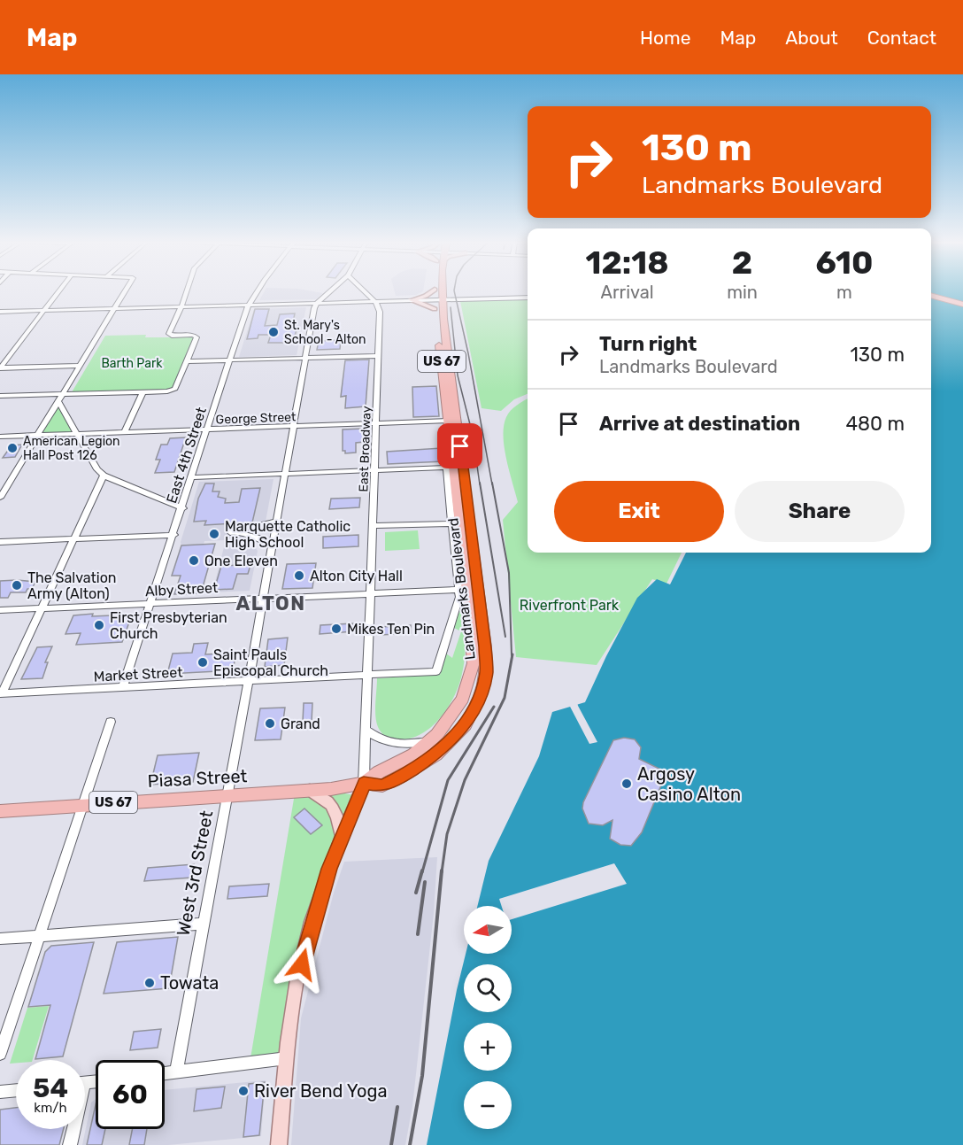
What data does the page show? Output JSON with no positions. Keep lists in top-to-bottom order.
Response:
{
  "streets": {
    "highway": ["US 67", "Landmarks Boulevard", "Piasa Street"],
    "street": [
      "George Street",
      "East Broadway",
      "East 4th Street",
      "Alby Street",
      "Market Street",
      "West 3rd Street"
    ]
  },
  "crossings": [
    ["George Street", "East Broadway"],
    ["George Street", "East 4th Street"],
    ["George Street", "Landmarks Boulevard"],
    ["George Street", "West 3rd Street"],
    ["East Broadway", "Alby Street"],
    ["East Broadway", "Landmarks Boulevard"],
    ["East Broadway", "Market Street"],
    ["East Broadway", "Piasa Street"],
    ["East 4th Street", "Alby Street"],
    ["East 4th Street", "Market Street"],
    ["Alby Street", "Market Street"],
    ["Alby Street", "West 3rd Street"],
    ["Landmarks Boulevard", "Piasa Street"],
    ["Market Street", "West 3rd Street"],
    ["Piasa Street", "West 3rd Street"]
  ],
  "districts": ["ALTON"],
  "parks": ["Barth Park", "Riverfront Park"],
  "places": [
    "St. Mary's School - Alton",
    "American Legion Hall Post 126",
    "Marquette Catholic High School",
    "One Eleven",
    "Alton City Hall",
    "The Salvation Army (Alton)",
    "First Presbyterian Church",
    "Mikes Ten Pin",
    "Saint Pauls Episcopal Church",
    "Grand",
    "Argosy Casino Alton",
    "Towata",
    "River Bend Yoga"
  ],
  "north": "left",
  "page": {
    "header": "Map",
    "nav": [
      "Home",
      "Map",
      "About",
      "Contact"
    ],
    "turn": ["130 m", "Landmarks Boulevard"],
    "eta": [
      "12:18",
      "Arrival",
      "2",
      "min",
      "610",
      "m"
    ],
    "list": [
      {
        "name": "Turn right",
        "note": "Landmarks Boulevard",
        "value": "130 m"
      },
      {
        "name": "Arrive at destination",
        "value": "480 m"
      }
    ],
    "buttons": ["Exit", "Share"],
    "map_buttons": ["+", "−"],
    "speed": "54 km/h",
    "limit": "60"
  }
}
